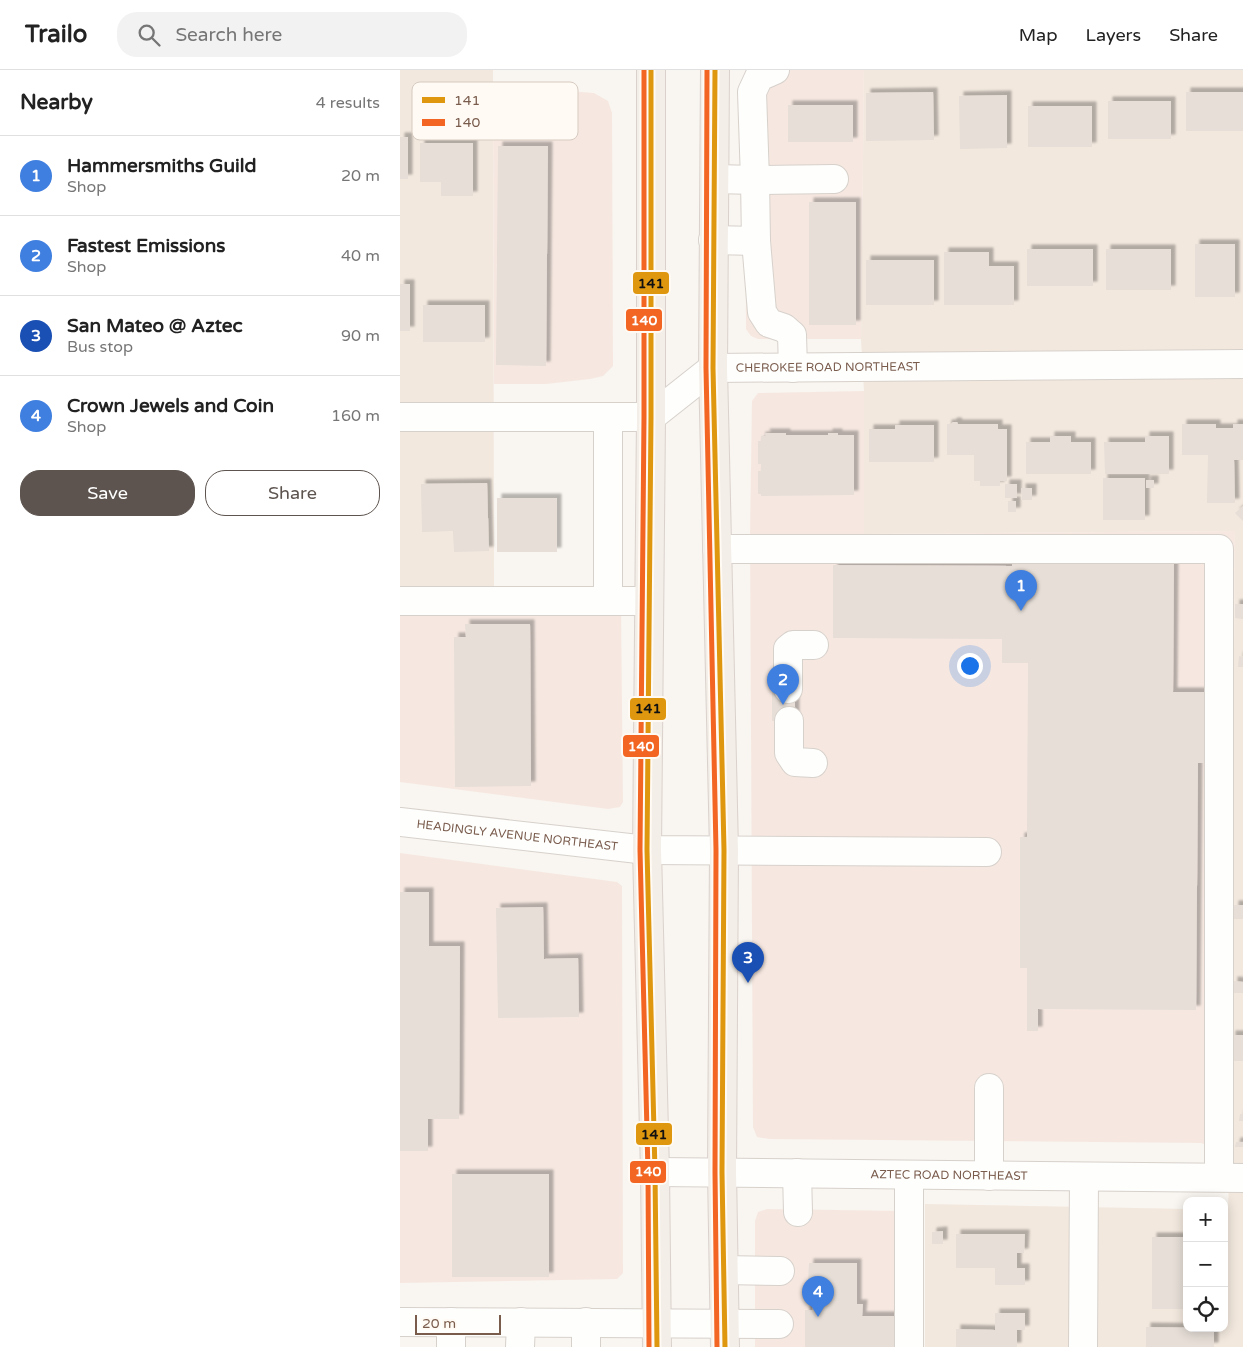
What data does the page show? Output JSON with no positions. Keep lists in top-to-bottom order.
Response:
{
  "streets": {
    "street": ["CHEROKEE ROAD NORTHEAST", "HEADINGLY AVENUE NORTHEAST", "AZTEC ROAD NORTHEAST"]
  },
  "lines": ["transit line 141", "transit line 140"],
  "legend": ["141", "140"],
  "scale_bar": "20 m",
  "page": {
    "header": "Trailo",
    "search": "Search here",
    "nav": ["Map", "Layers", "Share"],
    "heading": ["Nearby", "4 results"],
    "list": [
      {
        "mark": "1",
        "name": "Hammersmiths Guild",
        "note": "Shop",
        "value": "20 m"
      },
      {
        "mark": "2",
        "name": "Fastest Emissions",
        "note": "Shop",
        "value": "40 m"
      },
      {
        "mark": "3",
        "name": "San Mateo @ Aztec",
        "note": "Bus stop",
        "value": "90 m"
      },
      {
        "mark": "4",
        "name": "Crown Jewels and Coin",
        "note": "Shop",
        "value": "160 m"
      }
    ],
    "buttons": ["Save", "Share"],
    "pins": [
      "1",
      "2",
      "3",
      "4"
    ],
    "map_buttons": ["+", "−"],
    "scale": "20 m"
  }
}
